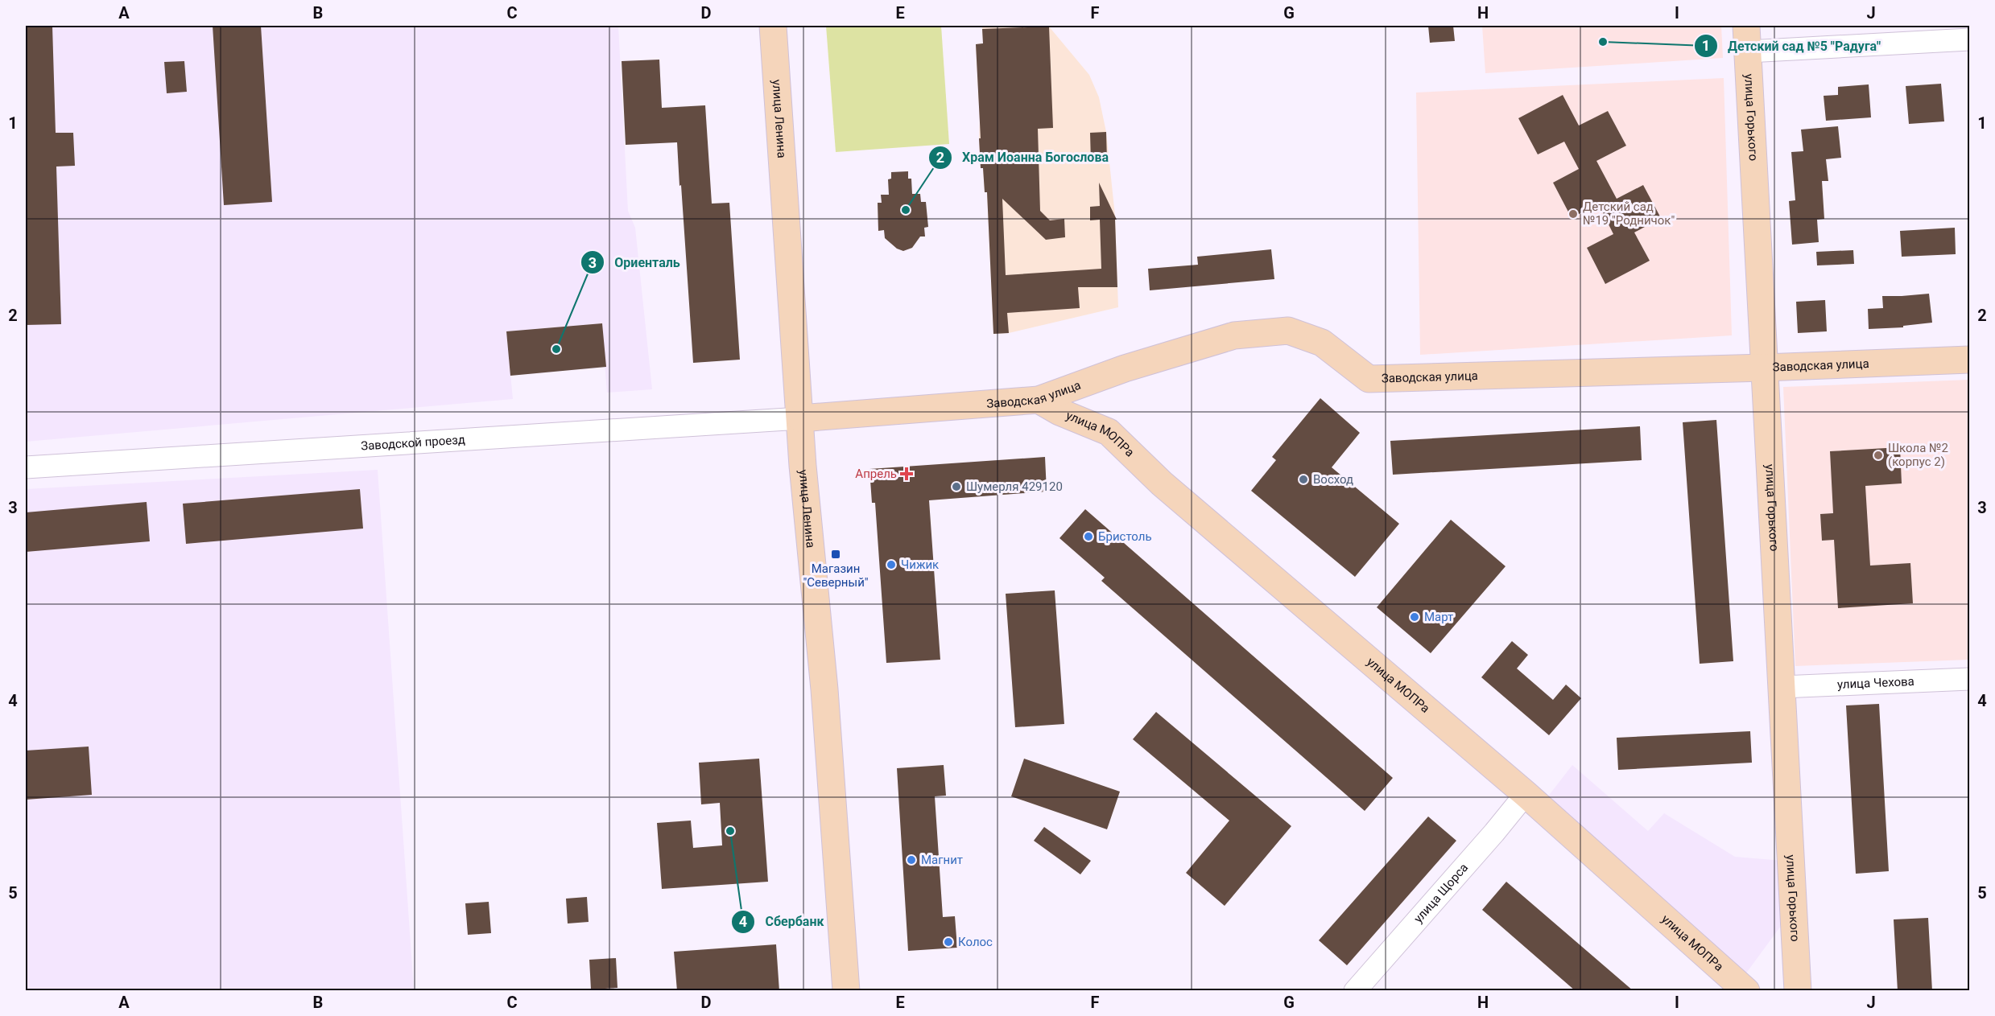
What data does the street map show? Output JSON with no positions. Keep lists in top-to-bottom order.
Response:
{
  "streets": {
    "street": [
      "улица Горького",
      "улица Ленина",
      "Заводская улица",
      "улица МОПРа",
      "Заводской проезд",
      "улица Чехова",
      "улица Щорса"
    ]
  },
  "crossings": [
    ["улица Горького", "Заводская улица"],
    ["улица Горького", "улица Чехова"],
    ["улица Ленина", "Заводская улица"],
    ["улица Ленина", "Заводской проезд"],
    ["Заводская улица", "улица МОПРа"],
    ["Заводская улица", "Заводской проезд"],
    ["улица МОПРа", "улица Щорса"]
  ],
  "places": {
    "other": [
      "Детский сад №5 \"Радуга\"",
      "Храм Иоанна Богослова",
      "Детский сад №19 \"Родничок\"",
      "Ориенталь",
      "Школа №2 (корпус 2)",
      "Восход",
      "Шумерля 429120",
      "Бристоль",
      "Чижик",
      "Март",
      "Сбербанк",
      "Магнит",
      "Колос"
    ],
    "health": ["Апрель"],
    "transit": ["Магазин \"Северный\""]
  },
  "grid": {
    "columns": [
      "A",
      "B",
      "C",
      "D",
      "E",
      "F",
      "G",
      "H",
      "I",
      "J"
    ],
    "rows": [
      "1",
      "2",
      "3",
      "4",
      "5"
    ]
  }
}
